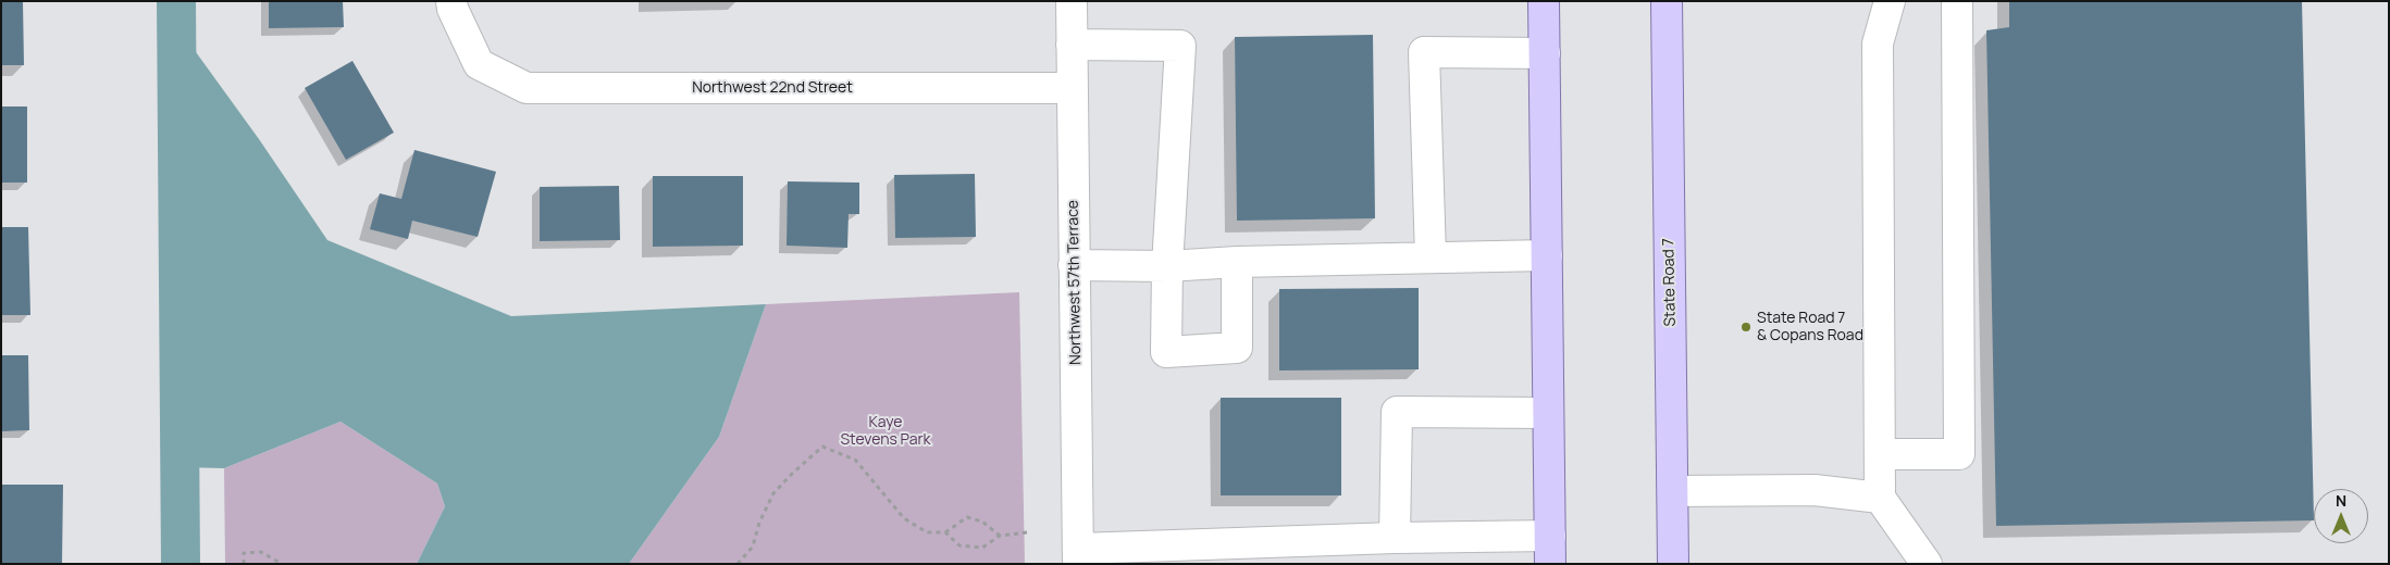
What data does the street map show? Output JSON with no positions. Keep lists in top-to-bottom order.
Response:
{
  "streets": {
    "main road": ["State Road 7"],
    "street": ["Northwest 22nd Street", "Northwest 57th Terrace"]
  },
  "crossings": [
    ["Northwest 22nd Street", "Northwest 57th Terrace"]
  ],
  "parks": ["Kaye Stevens Park"],
  "places": ["State Road 7 & Copans Road"],
  "north": "top"
}
